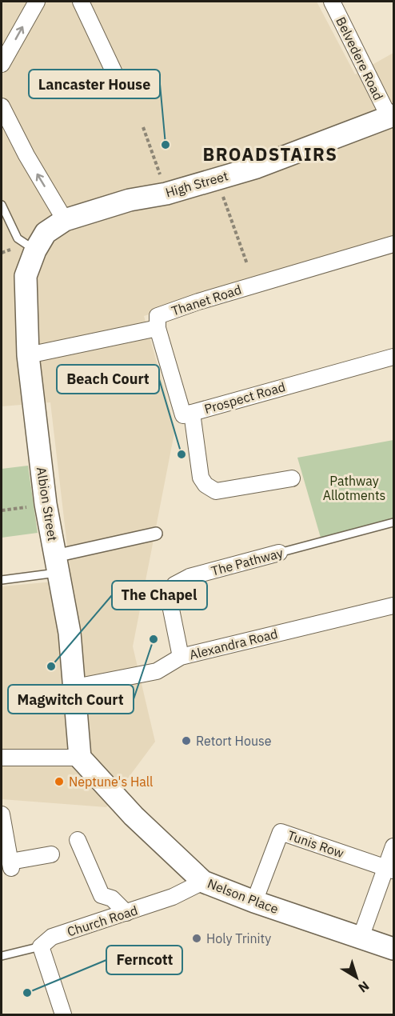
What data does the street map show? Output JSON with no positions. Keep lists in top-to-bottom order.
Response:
{
  "streets": {
    "main road": ["High Street", "Albion Street", "Nelson Place"],
    "street": [
      "Belvedere Road",
      "Thanet Road",
      "Prospect Road",
      "The Pathway",
      "Alexandra Road",
      "Tunis Row",
      "Church Road"
    ]
  },
  "crossings": [
    ["Belvedere Road", "High Street"],
    ["High Street", "Albion Street"],
    ["Thanet Road", "Prospect Road"],
    ["Thanet Road", "Albion Street"],
    ["Albion Street", "Alexandra Road"],
    ["Albion Street", "Nelson Place"],
    ["The Pathway", "Alexandra Road"],
    ["Tunis Row", "Nelson Place"],
    ["Nelson Place", "Church Road"]
  ],
  "districts": ["BROADSTAIRS"],
  "parks": ["Pathway Allotments"],
  "places": [
    "Lancaster House",
    "Beach Court",
    "Magwitch Court",
    "The Chapel",
    "Retort House",
    "Neptune's Hall",
    "Holy Trinity",
    "Ferncott"
  ],
  "north": "bottom right"
}
